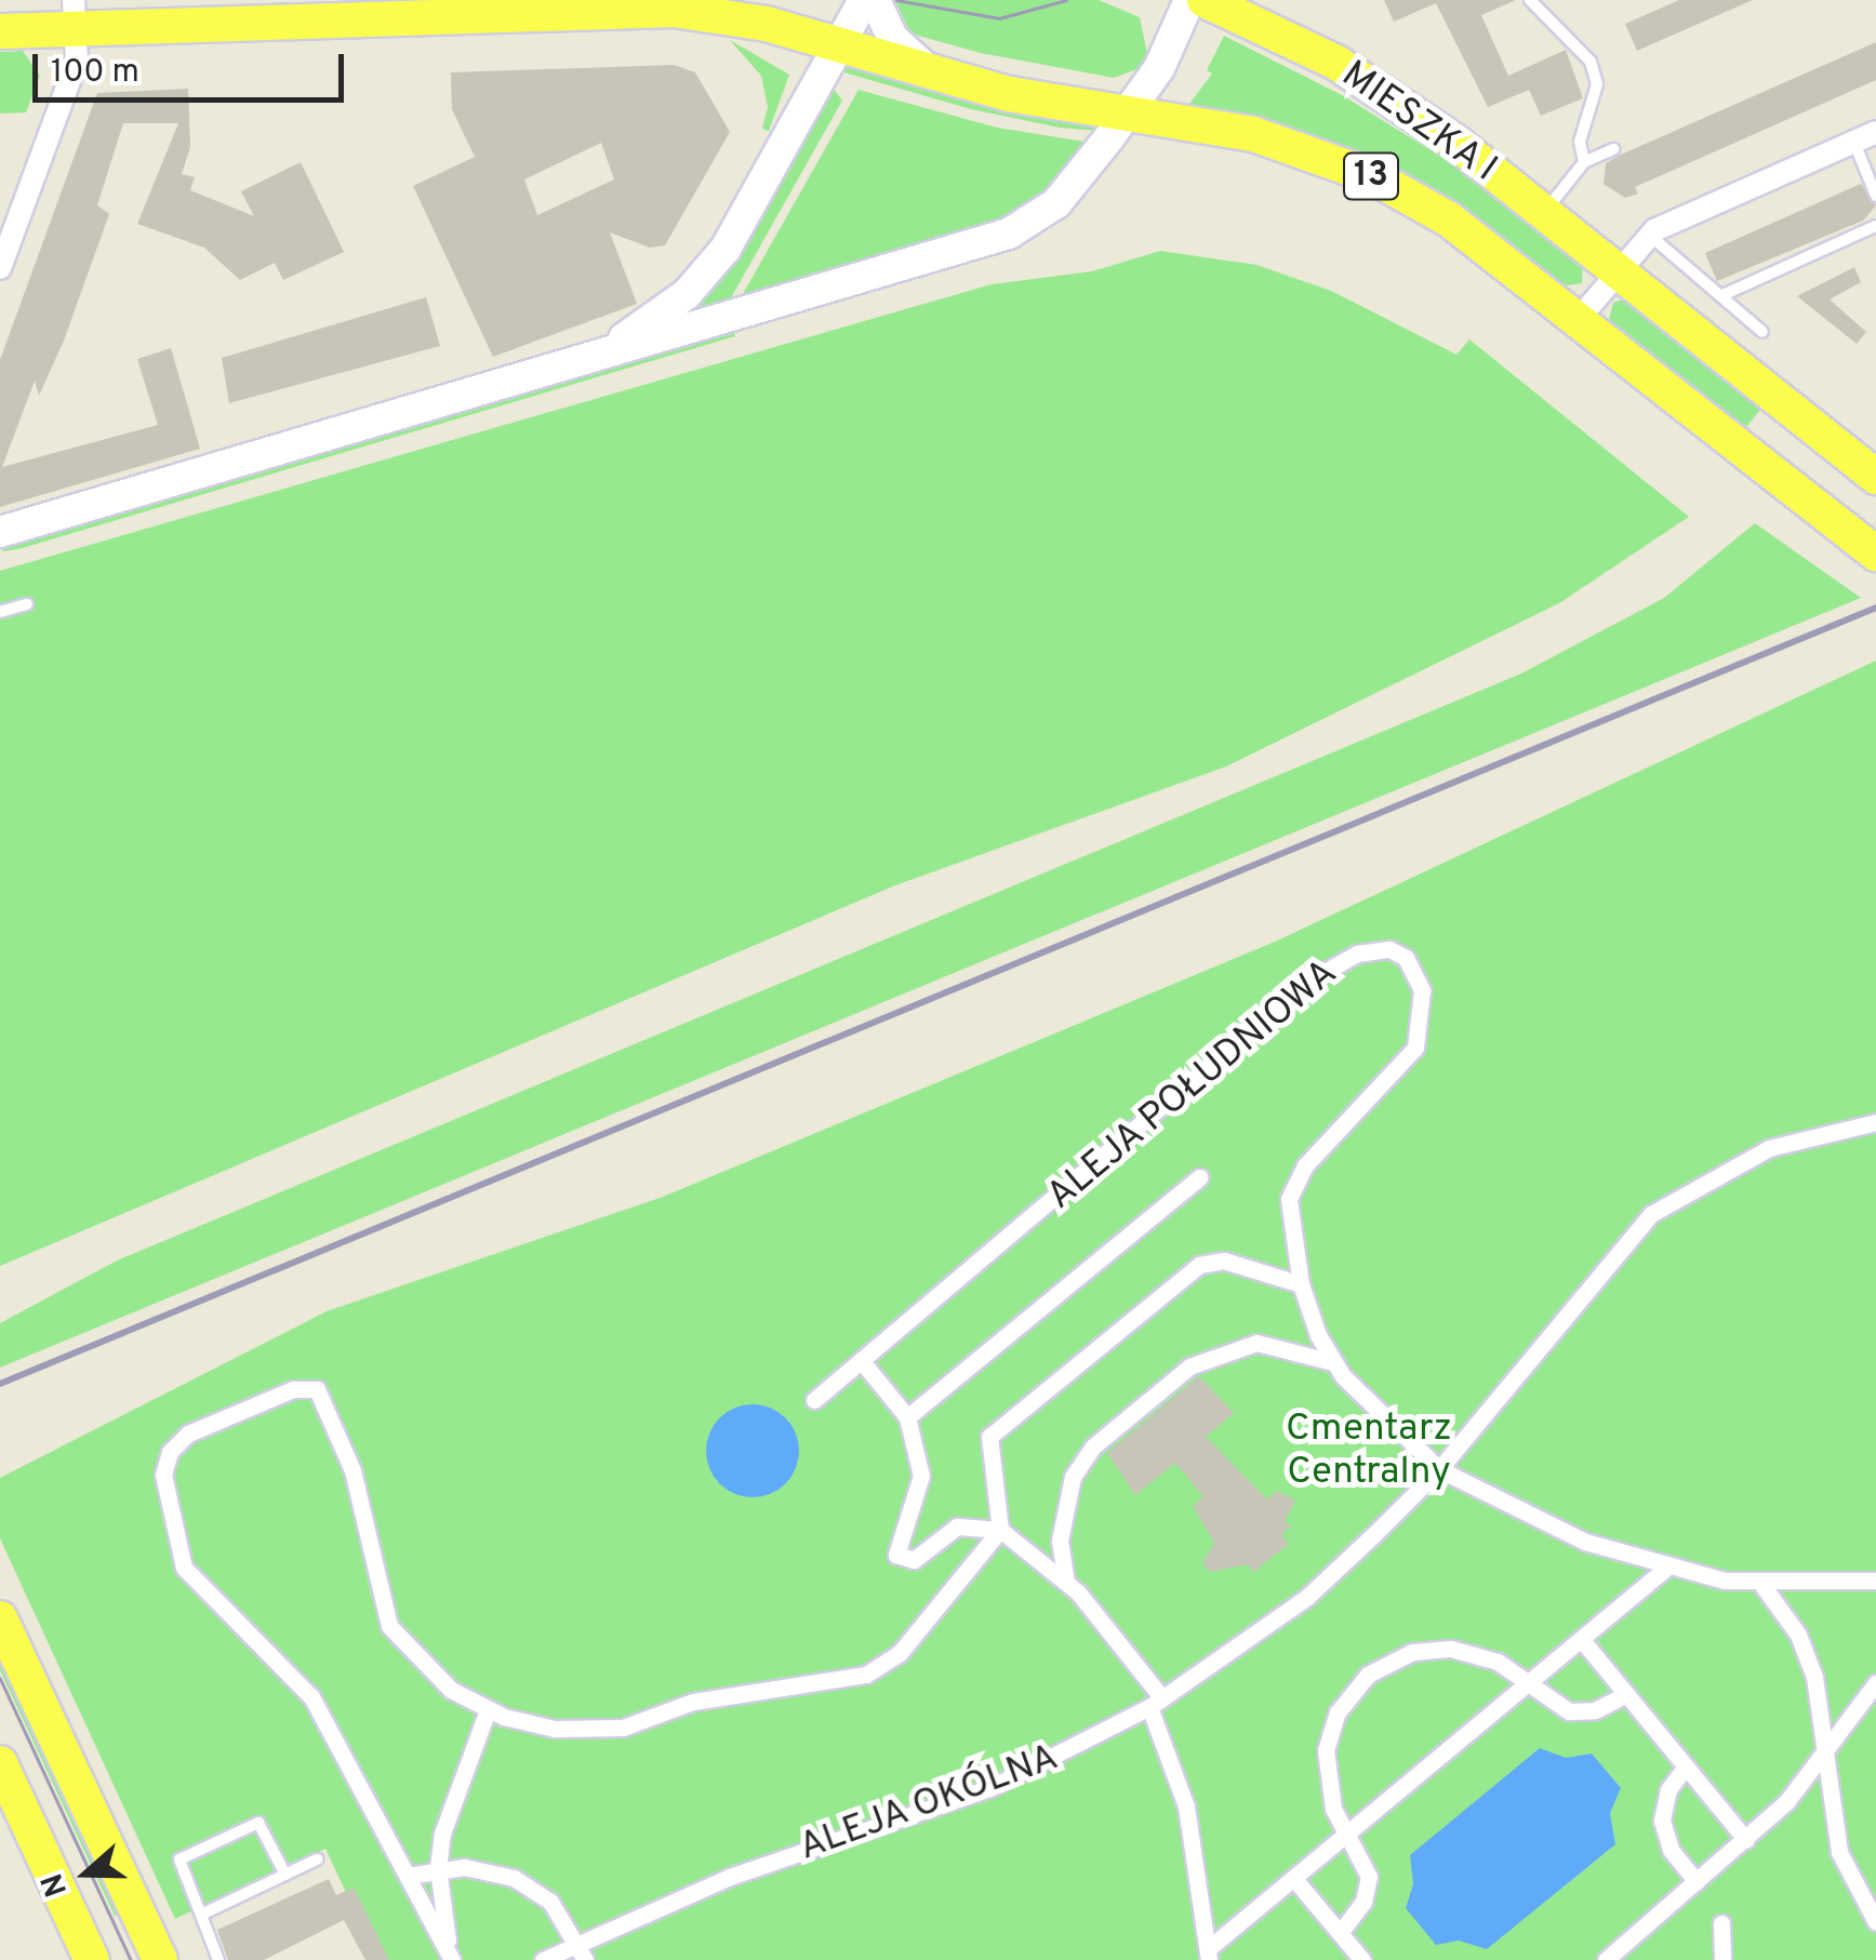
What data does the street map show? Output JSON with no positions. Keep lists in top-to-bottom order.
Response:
{
  "streets": {
    "main road": ["MIESZKA I", "13"],
    "street": ["ALEJA POŁUDNIOWA", "ALEJA OKÓLNA"]
  },
  "crossings": [
    ["MIESZKA I", "13"],
    ["ALEJA POŁUDNIOWA", "ALEJA OKÓLNA"]
  ],
  "parks": ["Cmentarz Centralny"],
  "scale_bar": "100 m",
  "north": "left"
}
